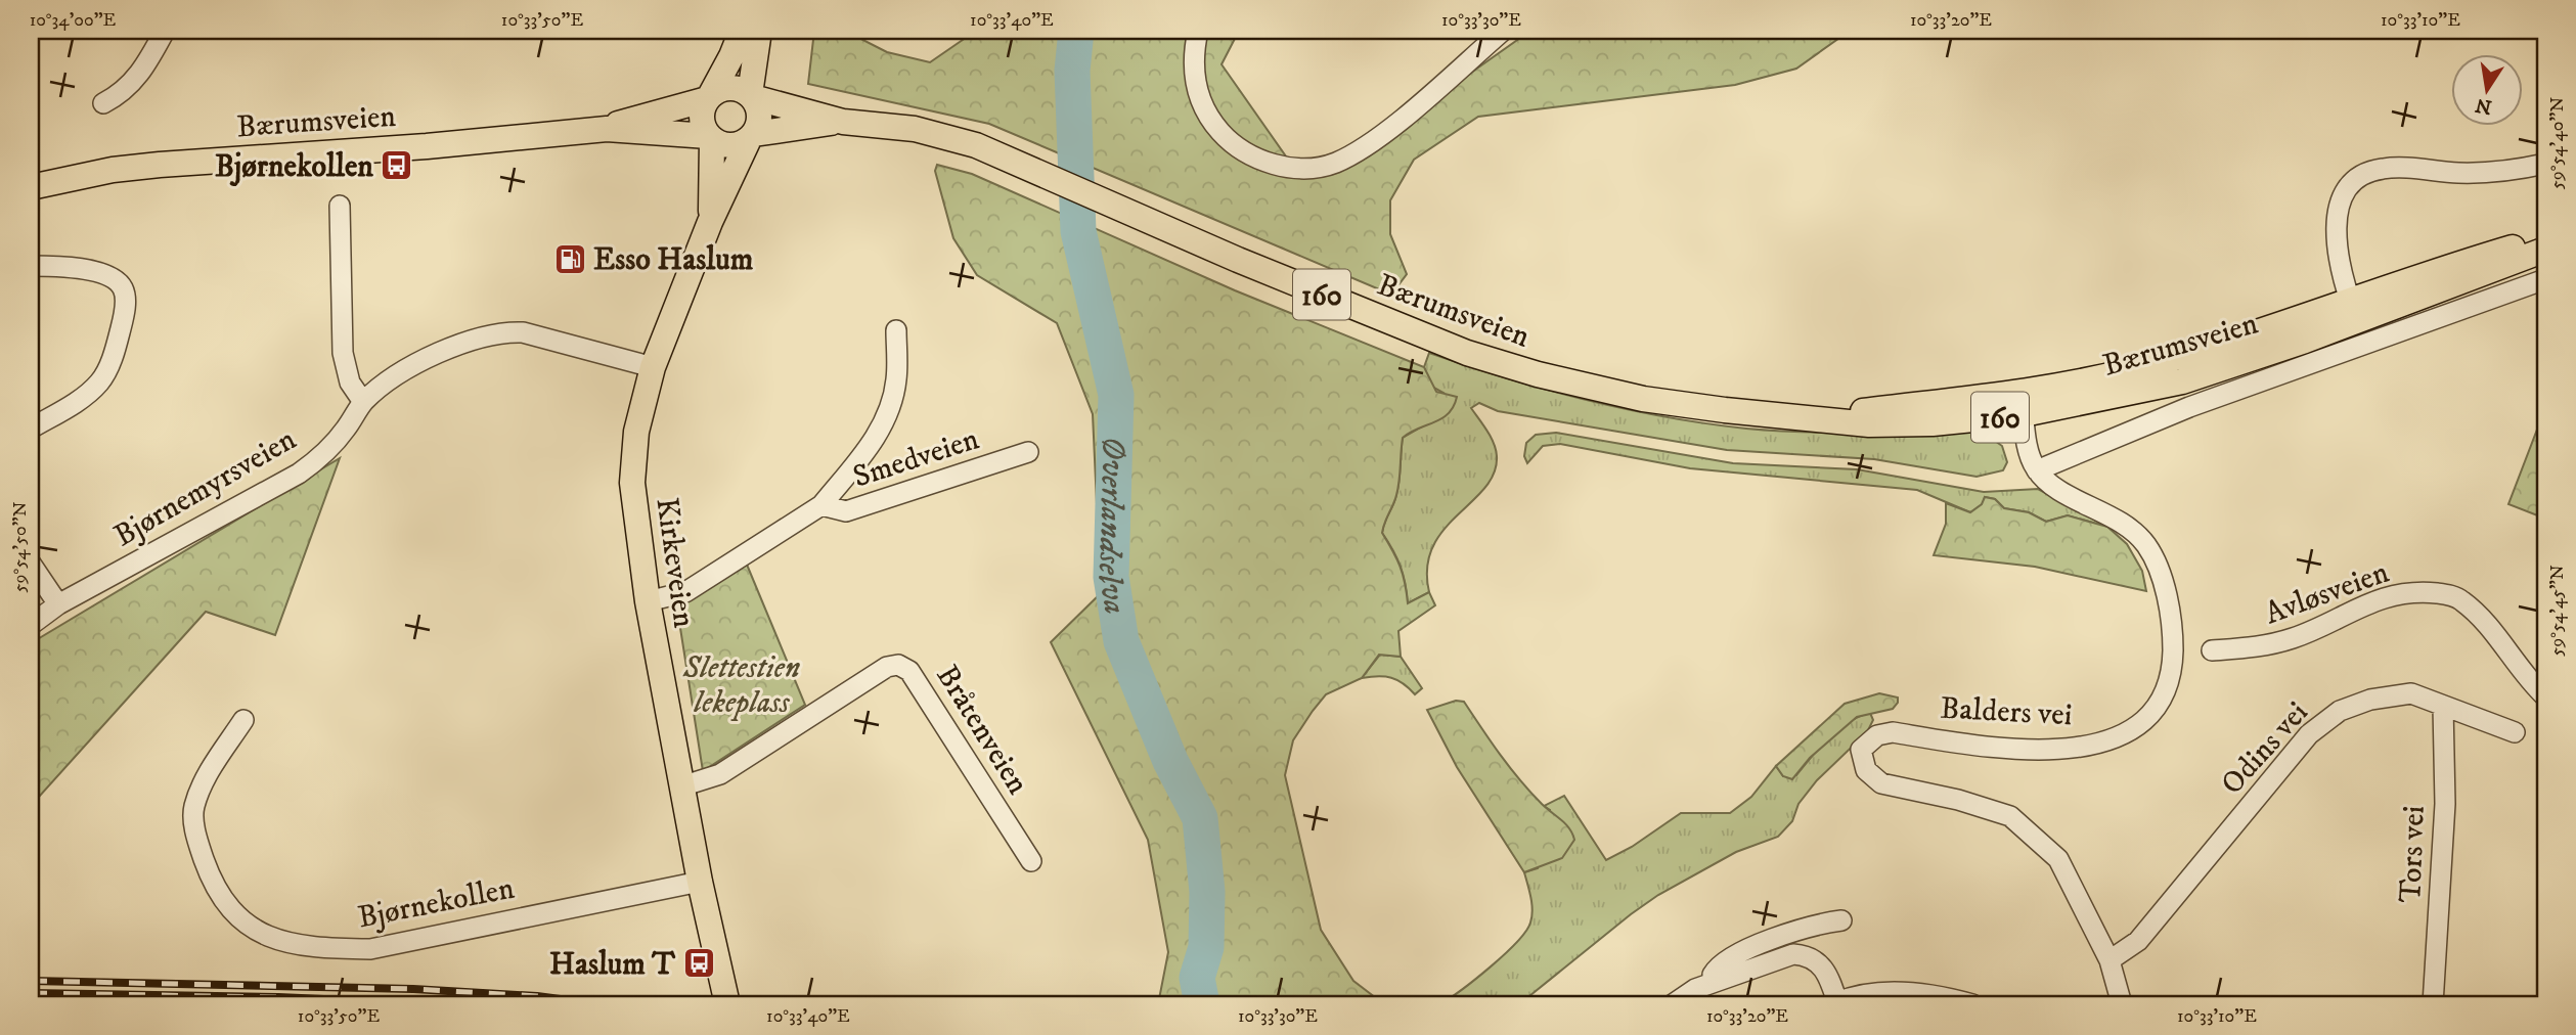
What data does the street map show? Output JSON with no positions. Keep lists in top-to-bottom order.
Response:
{
  "streets": {
    "main road": ["Bærumsveien", "160", "Kirkeveien"],
    "street": [
      "Smedveien",
      "Bjørnemyrsveien",
      "Avløsveien",
      "Balders vei",
      "Bråtenveien",
      "Odins vei",
      "Tors vei",
      "Bjørnekollen"
    ]
  },
  "crossings": [
    ["Bærumsveien", "160"],
    ["Bærumsveien", "Kirkeveien"],
    ["Bærumsveien", "Balders vei"],
    ["160", "Kirkeveien"],
    ["Smedveien", "Kirkeveien"],
    ["Bjørnemyrsveien", "Kirkeveien"],
    ["Kirkeveien", "Bråtenveien"],
    ["Kirkeveien", "Bjørnekollen"],
    ["Balders vei", "Odins vei"],
    ["Odins vei", "Tors vei"]
  ],
  "water": ["Øverlandselva"],
  "parks": ["Slettestien lekeplass"],
  "places": {
    "bus stop": ["Bjørnekollen", "Haslum T"],
    "fuel station": ["Esso Haslum"]
  },
  "north": "bottom",
  "coordinates": [
    "10°34'00\"E",
    "10°33'50\"E",
    "10°33'40\"E",
    "10°33'30\"E",
    "10°33'20\"E",
    "10°33'10\"E",
    "59°54'40\"N",
    "59°54'50\"N",
    "59°54'45\"N"
  ]
}
